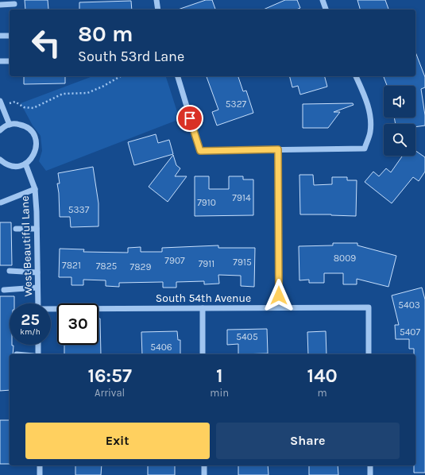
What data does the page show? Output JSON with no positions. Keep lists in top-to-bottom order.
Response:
{
  "streets": {
    "street": ["West Beautiful Lane", "South 54th Avenue"]
  },
  "house_numbers": [
    "5327",
    "7914",
    "7910",
    "5337",
    "8009",
    "7907",
    "7915",
    "7911",
    "7821",
    "7825",
    "7829",
    "5403",
    "5407",
    "5405",
    "5406"
  ],
  "page": {
    "turn": ["80 m", "South 53rd Lane"],
    "speed": "25 km/h",
    "limit": "30",
    "eta": [
      "16:57",
      "Arrival",
      "1",
      "min",
      "140",
      "m"
    ],
    "buttons": ["Exit", "Share"]
  }
}
